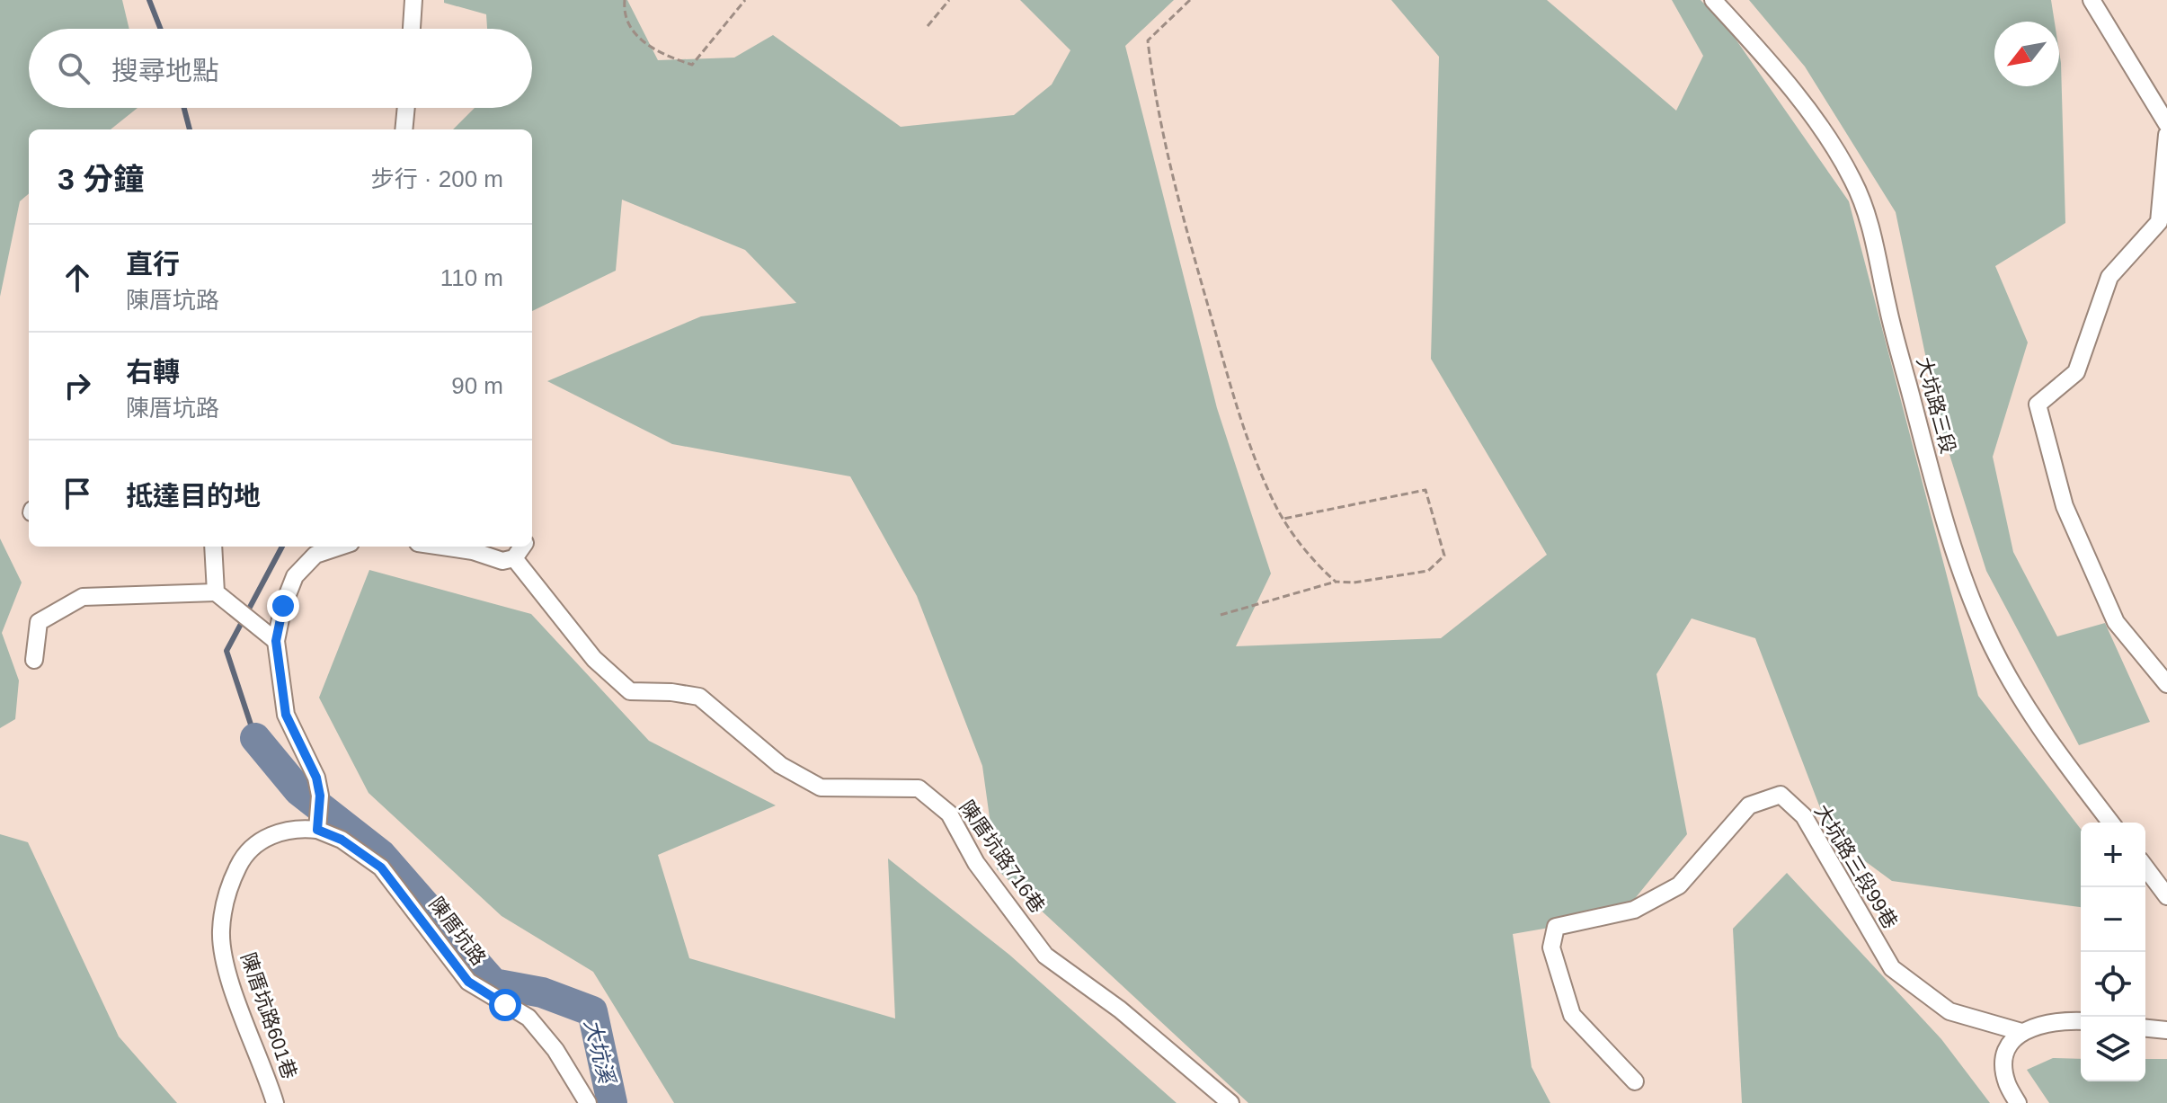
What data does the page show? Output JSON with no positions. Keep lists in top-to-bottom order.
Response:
{
  "streets": {
    "street": [
      "大坑路三段",
      "陳厝坑路716巷",
      "大坑路三段99巷",
      "陳厝坑路",
      "陳厝坑路601巷"
    ]
  },
  "crossings": [
    ["陳厝坑路", "陳厝坑路601巷"]
  ],
  "water": ["大坑溪"],
  "north": "bottom left",
  "page": {
    "search": "搜尋地點",
    "heading": ["3 分鐘", "步行 · 200 m"],
    "list": [
      ["直行", "陳厝坑路", "110 m"],
      ["右轉", "陳厝坑路", "90 m"],
      "抵達目的地"
    ],
    "map_buttons": ["+", "−"]
  }
}
